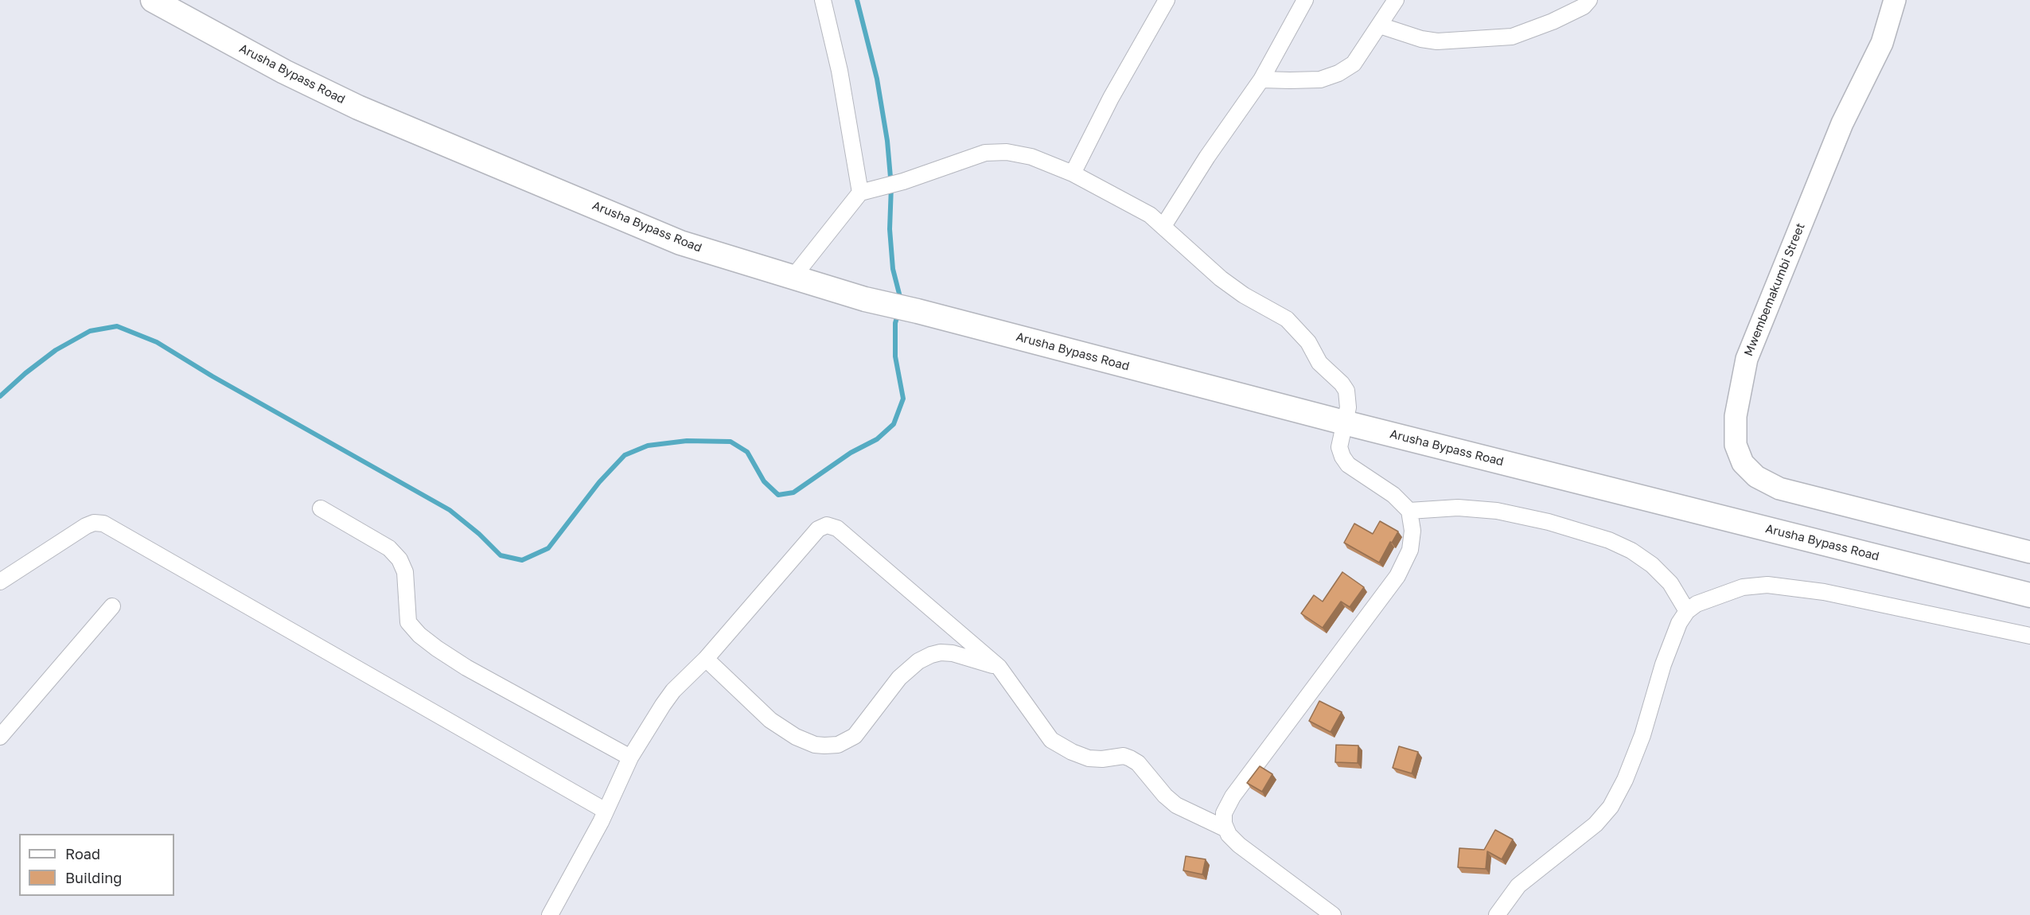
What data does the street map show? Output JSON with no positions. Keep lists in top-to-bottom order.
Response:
{
  "streets": {
    "main road": ["Arusha Bypass Road"],
    "street": ["Mwembemakumbi Street"]
  },
  "legend": ["Road", "Building"]
}
